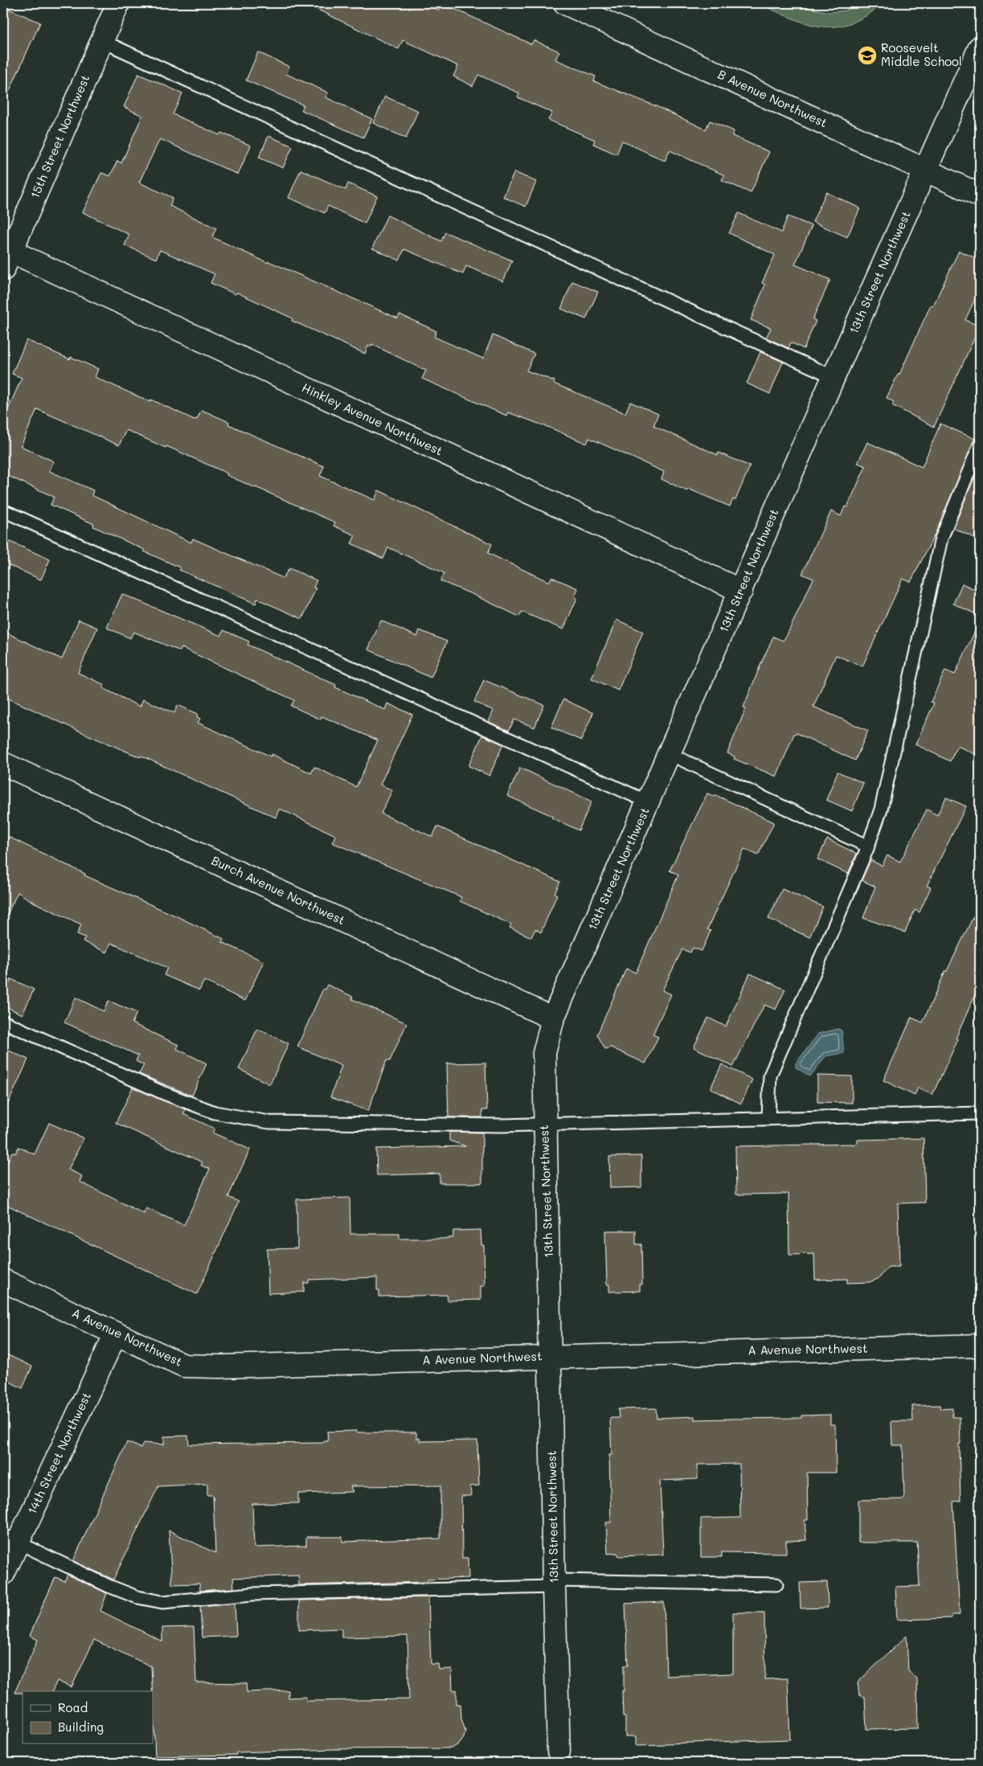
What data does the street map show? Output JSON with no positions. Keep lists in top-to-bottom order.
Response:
{
  "streets": {
    "street": [
      "B Avenue Northwest",
      "15th Street Northwest",
      "13th Street Northwest",
      "Hinkley Avenue Northwest",
      "Burch Avenue Northwest",
      "A Avenue Northwest",
      "14th Street Northwest"
    ]
  },
  "crossings": [
    ["B Avenue Northwest", "13th Street Northwest"],
    ["15th Street Northwest", "Hinkley Avenue Northwest"],
    ["13th Street Northwest", "Hinkley Avenue Northwest"],
    ["13th Street Northwest", "Burch Avenue Northwest"],
    ["13th Street Northwest", "A Avenue Northwest"],
    ["A Avenue Northwest", "14th Street Northwest"]
  ],
  "places": {
    "school or university": ["Roosevelt Middle School"]
  },
  "legend": ["Road", "Building"]
}
